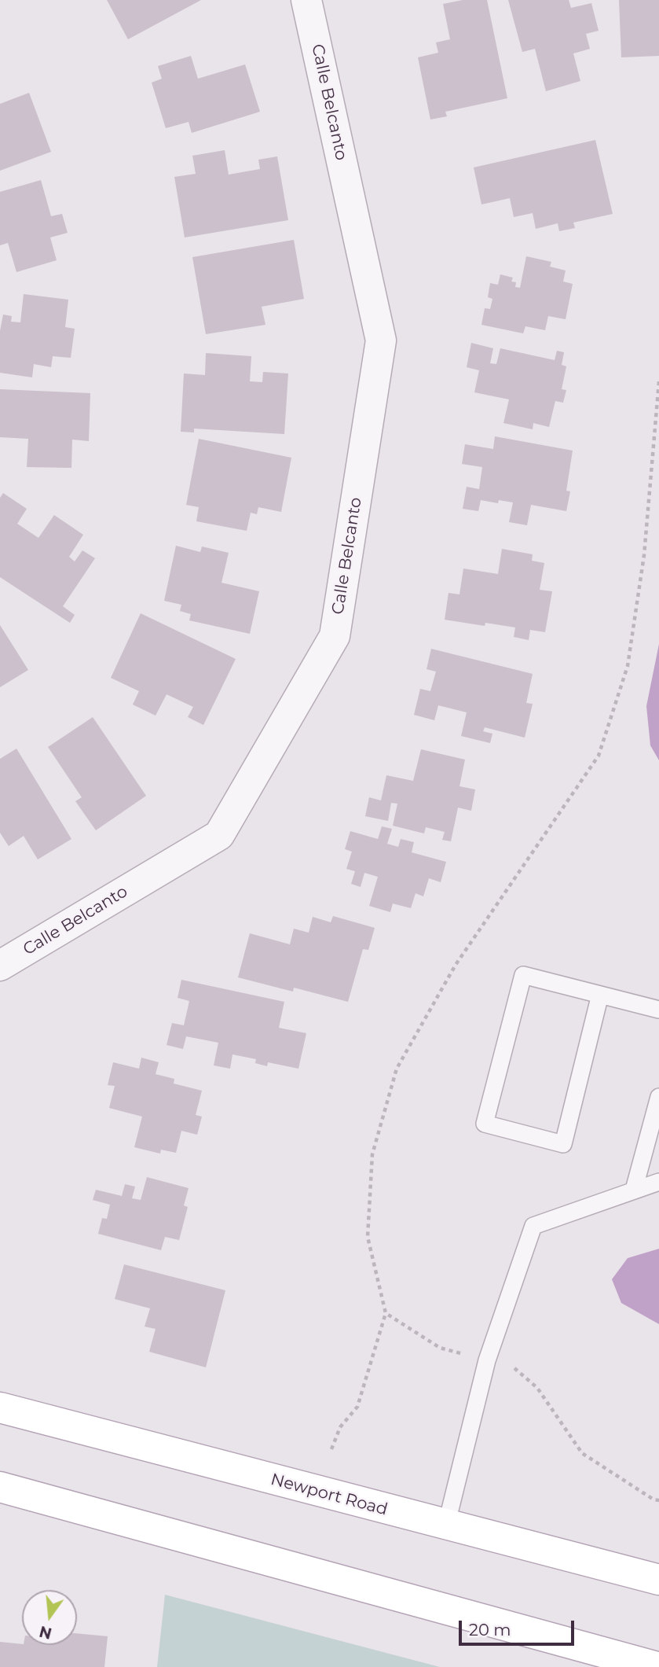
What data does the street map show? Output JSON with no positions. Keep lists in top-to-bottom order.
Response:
{
  "streets": {
    "main road": ["Newport Road"],
    "street": ["Calle Belcanto"]
  },
  "scale_bar": "20 m",
  "north": "bottom"
}
